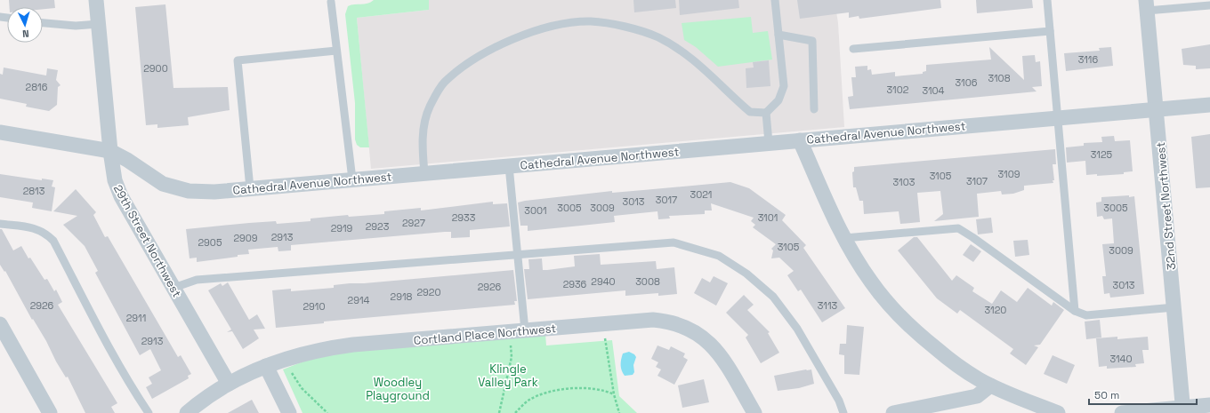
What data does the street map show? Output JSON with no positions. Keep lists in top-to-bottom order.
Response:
{
  "streets": {
    "street": [
      "Cathedral Avenue Northwest",
      "32nd Street Northwest",
      "29th Street Northwest",
      "Cortland Place Northwest"
    ]
  },
  "crossings": [
    ["Cathedral Avenue Northwest", "32nd Street Northwest"],
    ["Cathedral Avenue Northwest", "29th Street Northwest"],
    ["29th Street Northwest", "Cortland Place Northwest"]
  ],
  "parks": ["Klingle Valley Park", "Woodley Playground"],
  "house_numbers": [
    "3116",
    "2900",
    "3108",
    "3106",
    "2816",
    "3102",
    "3104",
    "3125",
    "3109",
    "3105",
    "3107",
    "3103",
    "2813",
    "3021",
    "3017",
    "3013",
    "3005",
    "3009",
    "3005",
    "3001",
    "2933",
    "3101",
    "2927",
    "2923",
    "2919",
    "2913",
    "2909",
    "2905",
    "3105",
    "3009",
    "2940",
    "3008",
    "2936",
    "3013",
    "2926",
    "2920",
    "2918",
    "2914",
    "2926",
    "3113",
    "2910",
    "3120",
    "2911",
    "2913",
    "3140"
  ],
  "scale_bar": "50 m",
  "north": "bottom"
}
